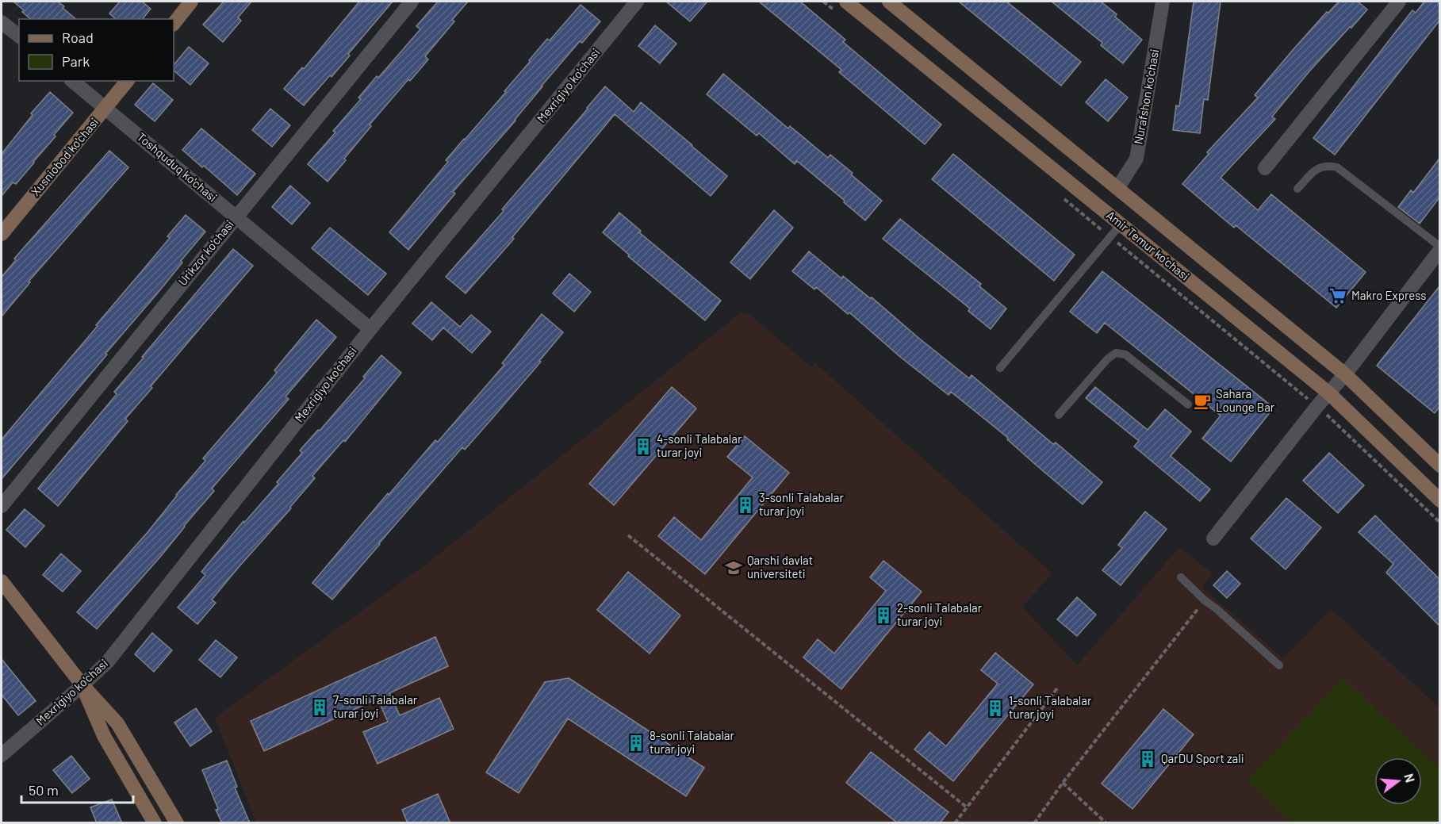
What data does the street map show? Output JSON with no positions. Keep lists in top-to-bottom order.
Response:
{
  "streets": {
    "main road": ["Xusniobod ko'chasi", "Amir Temur ko'chasi"],
    "street": [
      "Mexrigiyo ko'chasi",
      "Nurafshon ko'chasi",
      "Toshquduq ko'chasi",
      "Urikzor ko'chasi"
    ]
  },
  "crossings": [
    ["Mexrigiyo ko'chasi", "Toshquduq ko'chasi"],
    ["Xusniobod ko'chasi", "Toshquduq ko'chasi"],
    ["Toshquduq ko'chasi", "Urikzor ko'chasi"]
  ],
  "places": {
    "supermarket": ["Makro Express"],
    "cafe": ["Sahara Lounge Bar"],
    "building": [
      "4-sonli Talabalar turar joyi",
      "3-sonli Talabalar turar joyi",
      "2-sonli Talabalar turar joyi",
      "7-sonli Talabalar turar joyi",
      "1-sonli Talabalar turar joyi",
      "8-sonli Talabalar turar joyi",
      "QarDU Sport zali"
    ],
    "school or university": ["Qarshi davlat universiteti"]
  },
  "legend": ["Road", "Park"],
  "scale_bar": "50 m",
  "north": "right"
}
